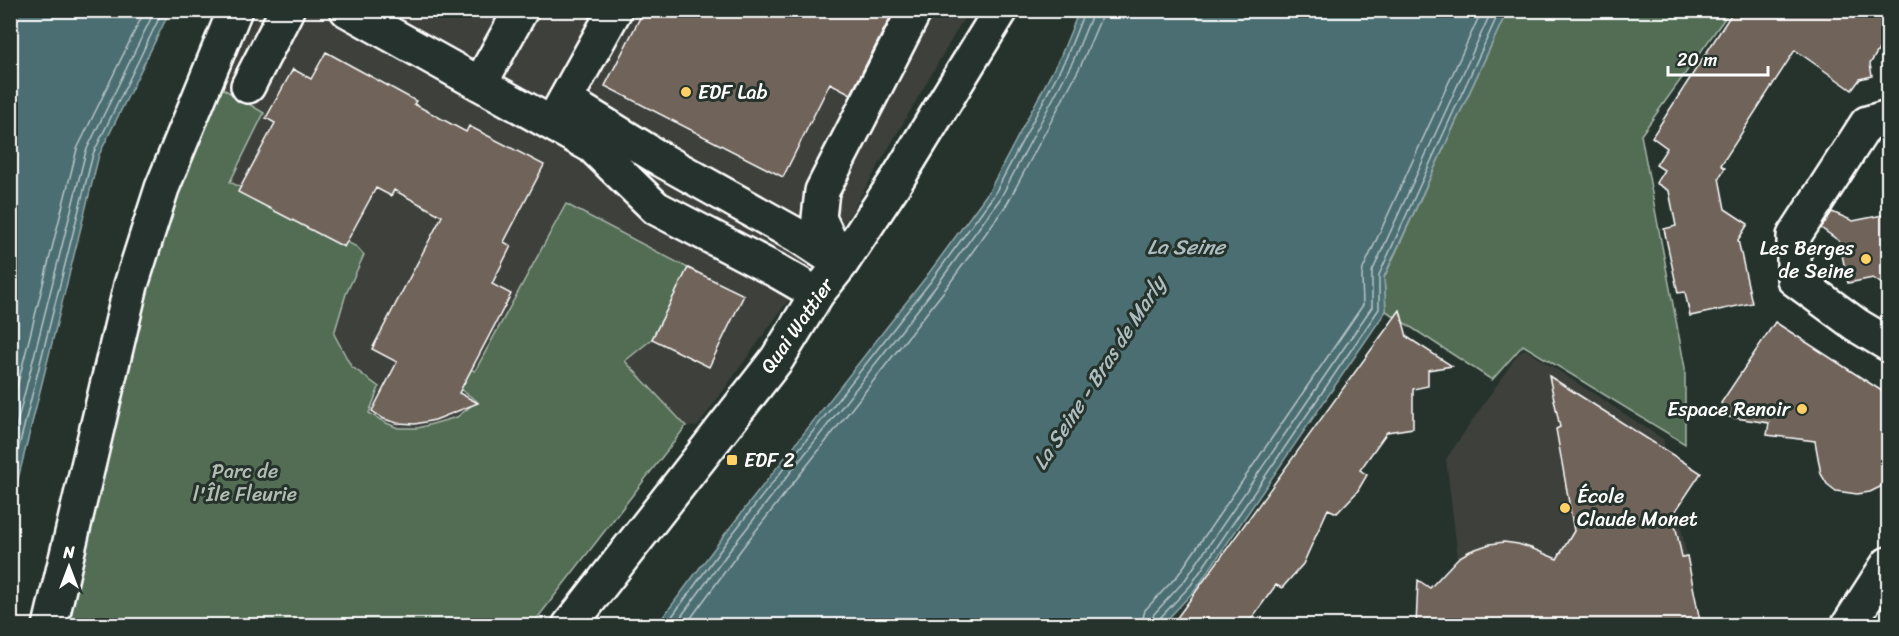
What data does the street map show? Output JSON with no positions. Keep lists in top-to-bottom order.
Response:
{
  "streets": {
    "street": ["Quai Wattier"]
  },
  "water": ["La Seine", "La Seine - Bras de Marly"],
  "parks": ["Parc de l'Île Fleurie"],
  "places": {
    "other": [
      "EDF Lab",
      "Les Berges de Seine",
      "Espace Renoir",
      "École Claude Monet"
    ],
    "transit": ["EDF 2"]
  },
  "scale_bar": "20 m",
  "north": "top"
}
